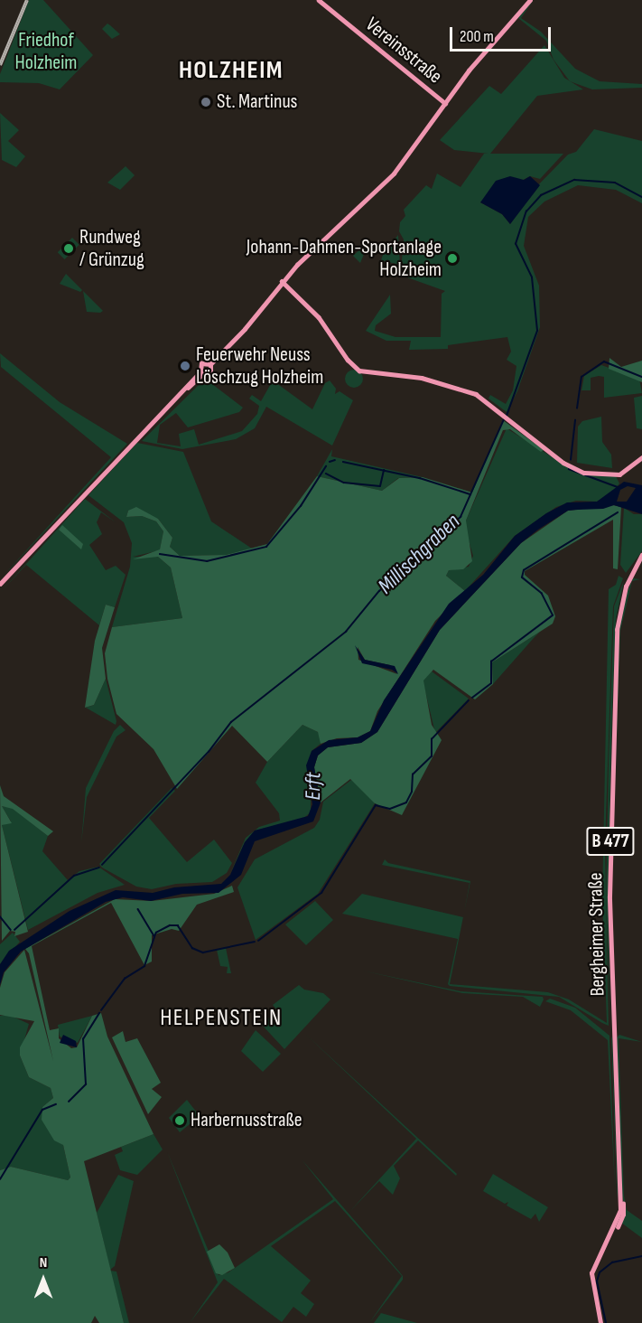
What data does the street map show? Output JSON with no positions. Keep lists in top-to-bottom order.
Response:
{
  "streets": {
    "main road": ["Vereinsstraße", "B 477", "Bergheimer Straße"]
  },
  "districts": ["HOLZHEIM", "HELPENSTEIN"],
  "water": ["Millischgraben", "Erft"],
  "parks": ["Friedhof Holzheim"],
  "places": [
    "St. Martinus",
    "Rundweg / Grünzug",
    "Johann-Dahmen-Sportanlage Holzheim",
    "Feuerwehr Neuss Löschzug Holzheim",
    "Harbernusstraße"
  ],
  "scale_bar": "200 m",
  "north": "top"
}
